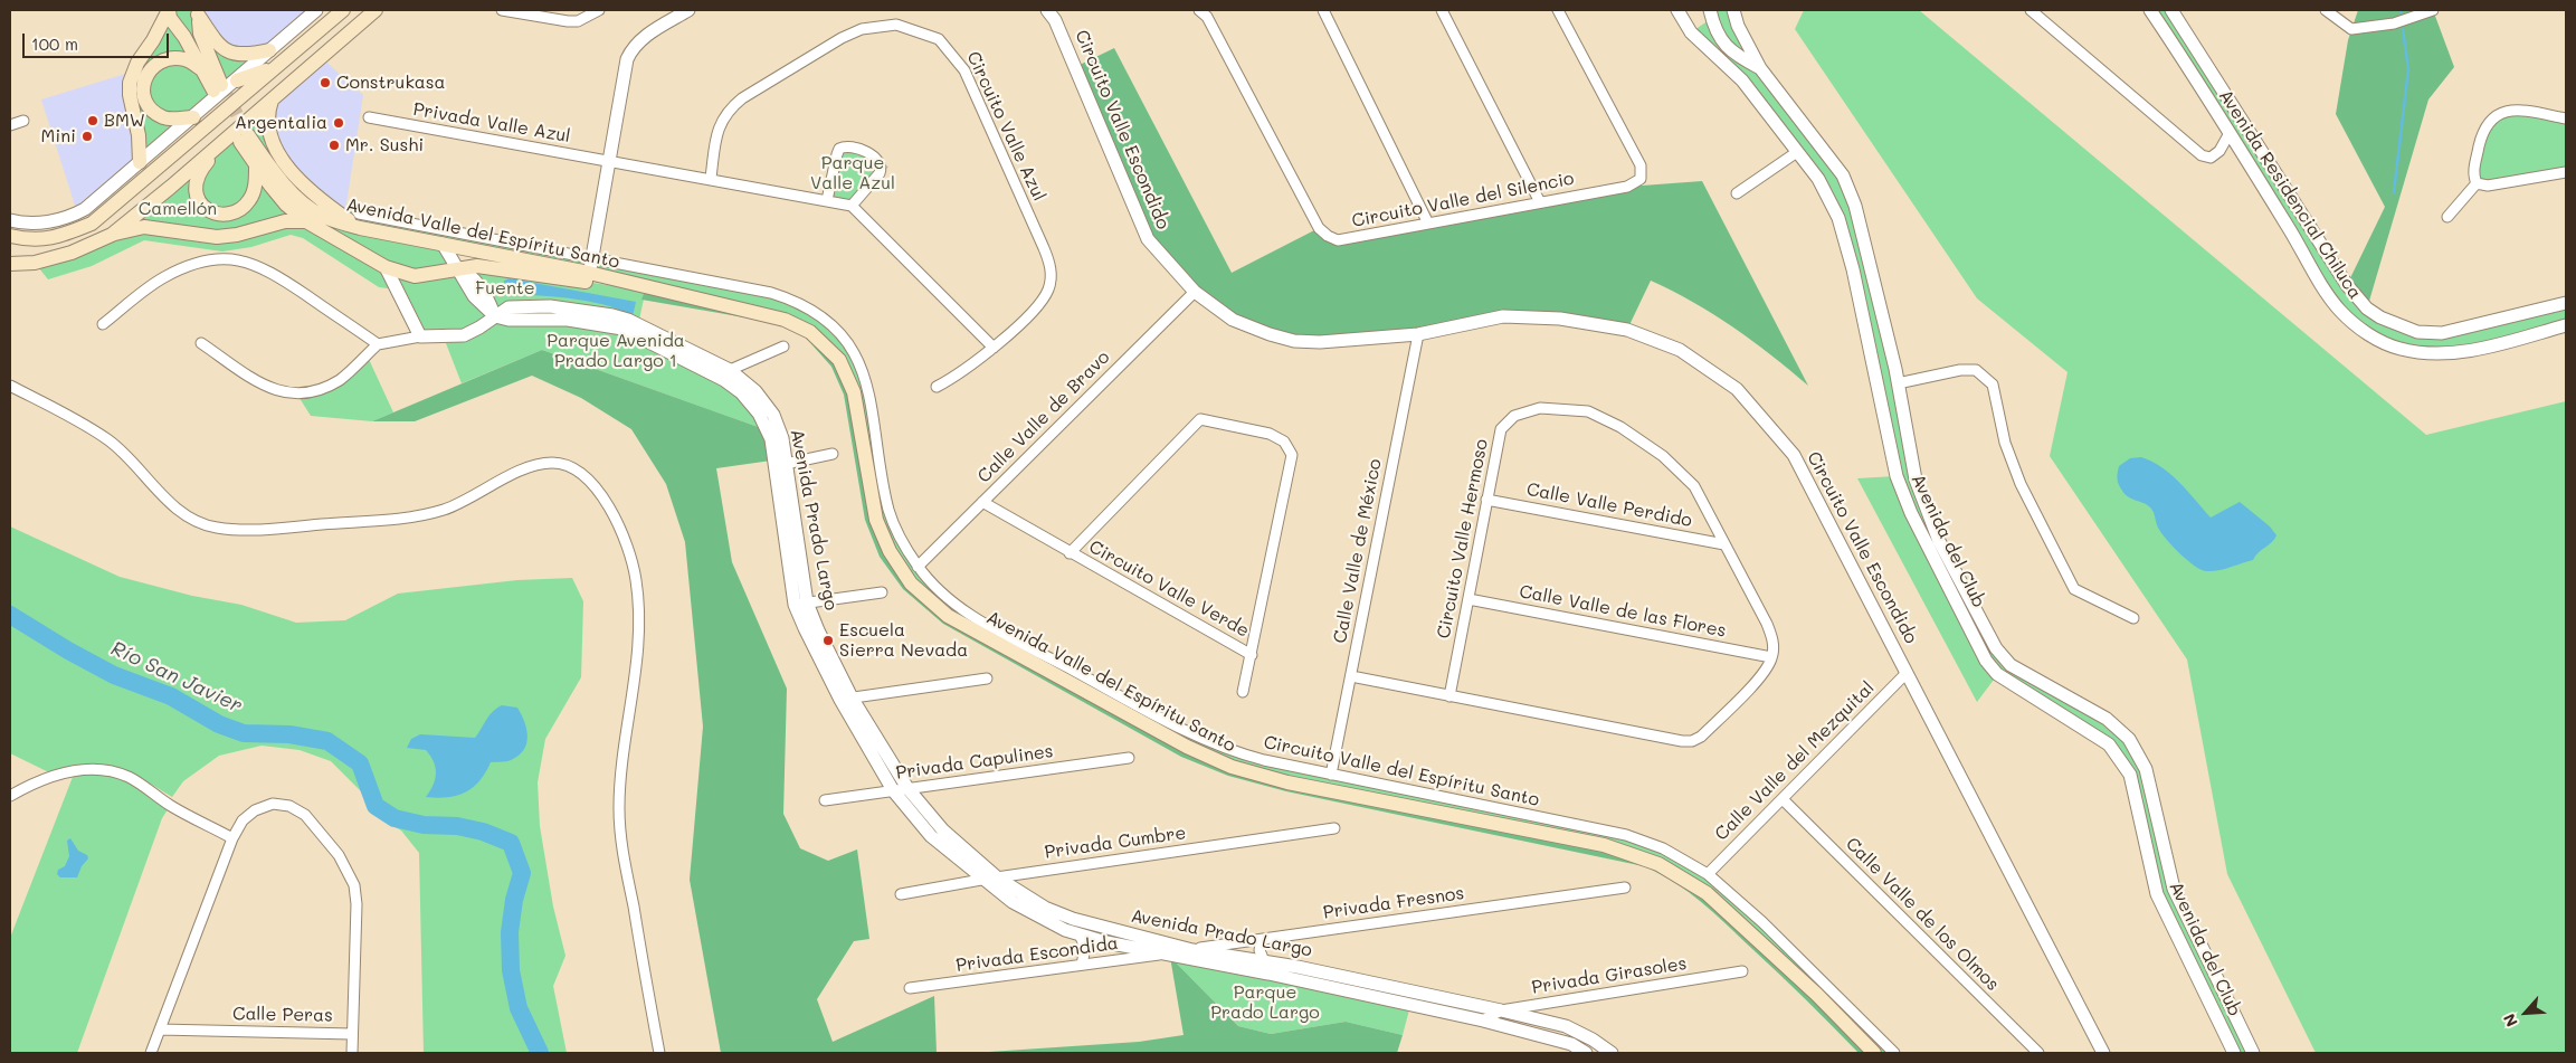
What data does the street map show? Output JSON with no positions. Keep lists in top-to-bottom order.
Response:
{
  "streets": {
    "main road": ["Avenida Valle del Espíritu Santo"],
    "street": [
      "Privada Valle Azul",
      "Circuito Valle Azul",
      "Circuito Valle Escondido",
      "Avenida Residencial Chiluca",
      "Circuito Valle del Silencio",
      "Calle Valle de Bravo",
      "Calle Valle Perdido",
      "Avenida Prado Largo",
      "Circuito Valle Hermoso",
      "Avenida del Club",
      "Calle Valle de México",
      "Circuito Valle Verde",
      "Calle Valle de las Flores",
      "Calle Valle del Mezquital",
      "Privada Capulines",
      "Circuito Valle del Espíritu Santo",
      "Privada Cumbre",
      "Privada Fresnos",
      "Calle Valle de los Olmos",
      "Privada Escondida",
      "Privada Girasoles",
      "Calle Peras"
    ]
  },
  "crossings": [
    ["Circuito Valle Escondido", "Calle Valle de Bravo"],
    ["Circuito Valle Escondido", "Calle Valle de México"],
    ["Circuito Valle Escondido", "Calle Valle del Mezquital"],
    ["Avenida Valle del Espíritu Santo", "Circuito Valle del Espíritu Santo"],
    ["Calle Valle de Bravo", "Circuito Valle Verde"],
    ["Calle Valle de Bravo", "Circuito Valle del Espíritu Santo"],
    ["Calle Valle Perdido", "Circuito Valle Hermoso"],
    ["Avenida Prado Largo", "Privada Capulines"],
    ["Avenida Prado Largo", "Privada Cumbre"],
    ["Avenida Prado Largo", "Privada Fresnos"],
    ["Avenida Prado Largo", "Privada Escondida"],
    ["Avenida Prado Largo", "Privada Girasoles"],
    ["Circuito Valle Hermoso", "Calle Valle de las Flores"],
    ["Calle Valle de México", "Circuito Valle del Espíritu Santo"],
    ["Calle Valle del Mezquital", "Circuito Valle del Espíritu Santo"],
    ["Calle Valle del Mezquital", "Calle Valle de los Olmos"],
    ["Privada Fresnos", "Privada Escondida"]
  ],
  "water": ["Río San Javier"],
  "parks": [
    "Parque Valle Azul",
    "Camellón",
    "Fuente",
    "Parque Avenida Prado Largo 1",
    "Parque Prado Largo"
  ],
  "places": [
    "Construkasa",
    "BMW",
    "Argentalia",
    "Mini",
    "Mr. Sushi",
    "Escuela Sierra Nevada"
  ],
  "scale_bar": "100 m",
  "north": "bottom left"
}
